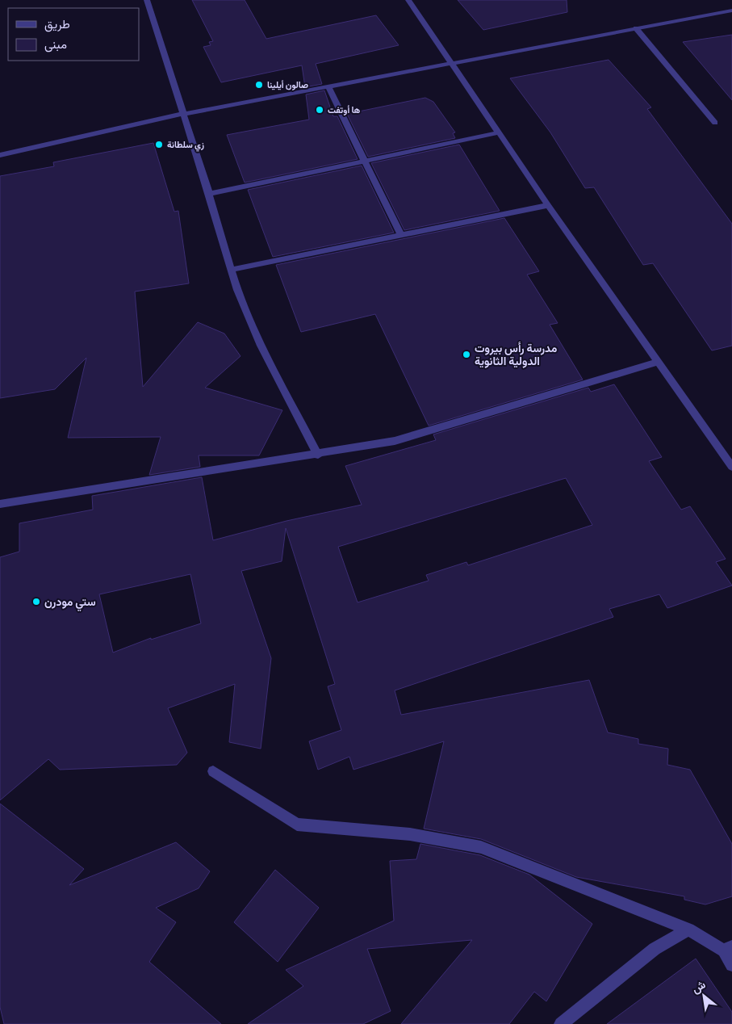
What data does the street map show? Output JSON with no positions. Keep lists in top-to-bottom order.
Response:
{
  "places": [
    "صالون أيلينا",
    "ها أوتفت",
    "زي سلطانة",
    "مدرسة رأس بيروت الدولية الثانوية",
    "ستي مودرن"
  ],
  "legend": ["طريق", "مبنى"],
  "north": "top left"
}
